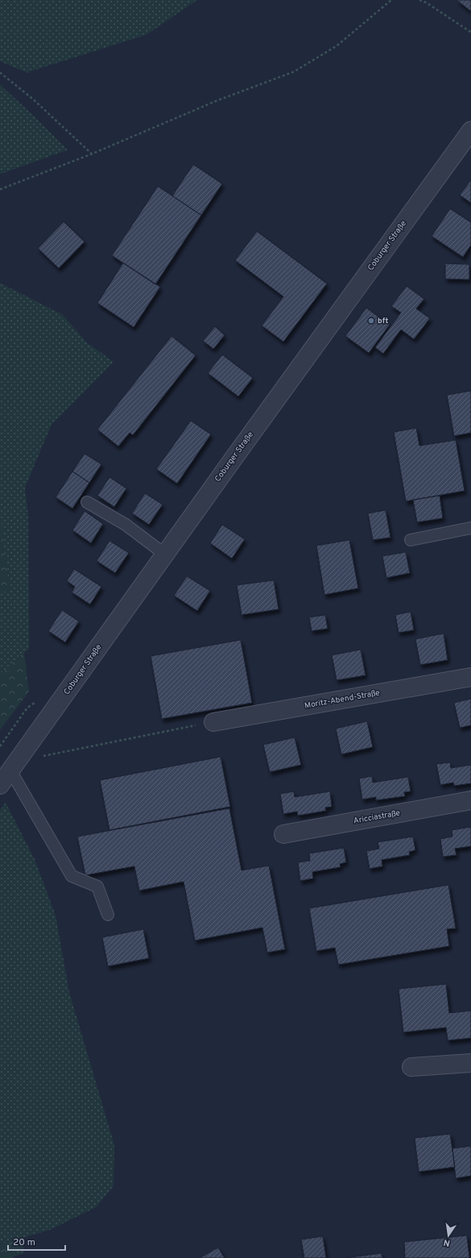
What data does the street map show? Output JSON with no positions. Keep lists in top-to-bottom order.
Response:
{
  "streets": {
    "street": ["Coburger Straße", "Moritz-Abend-Straße", "Aricciastraße"]
  },
  "places": ["bft"],
  "scale_bar": "20 m",
  "north": "bottom"
}
